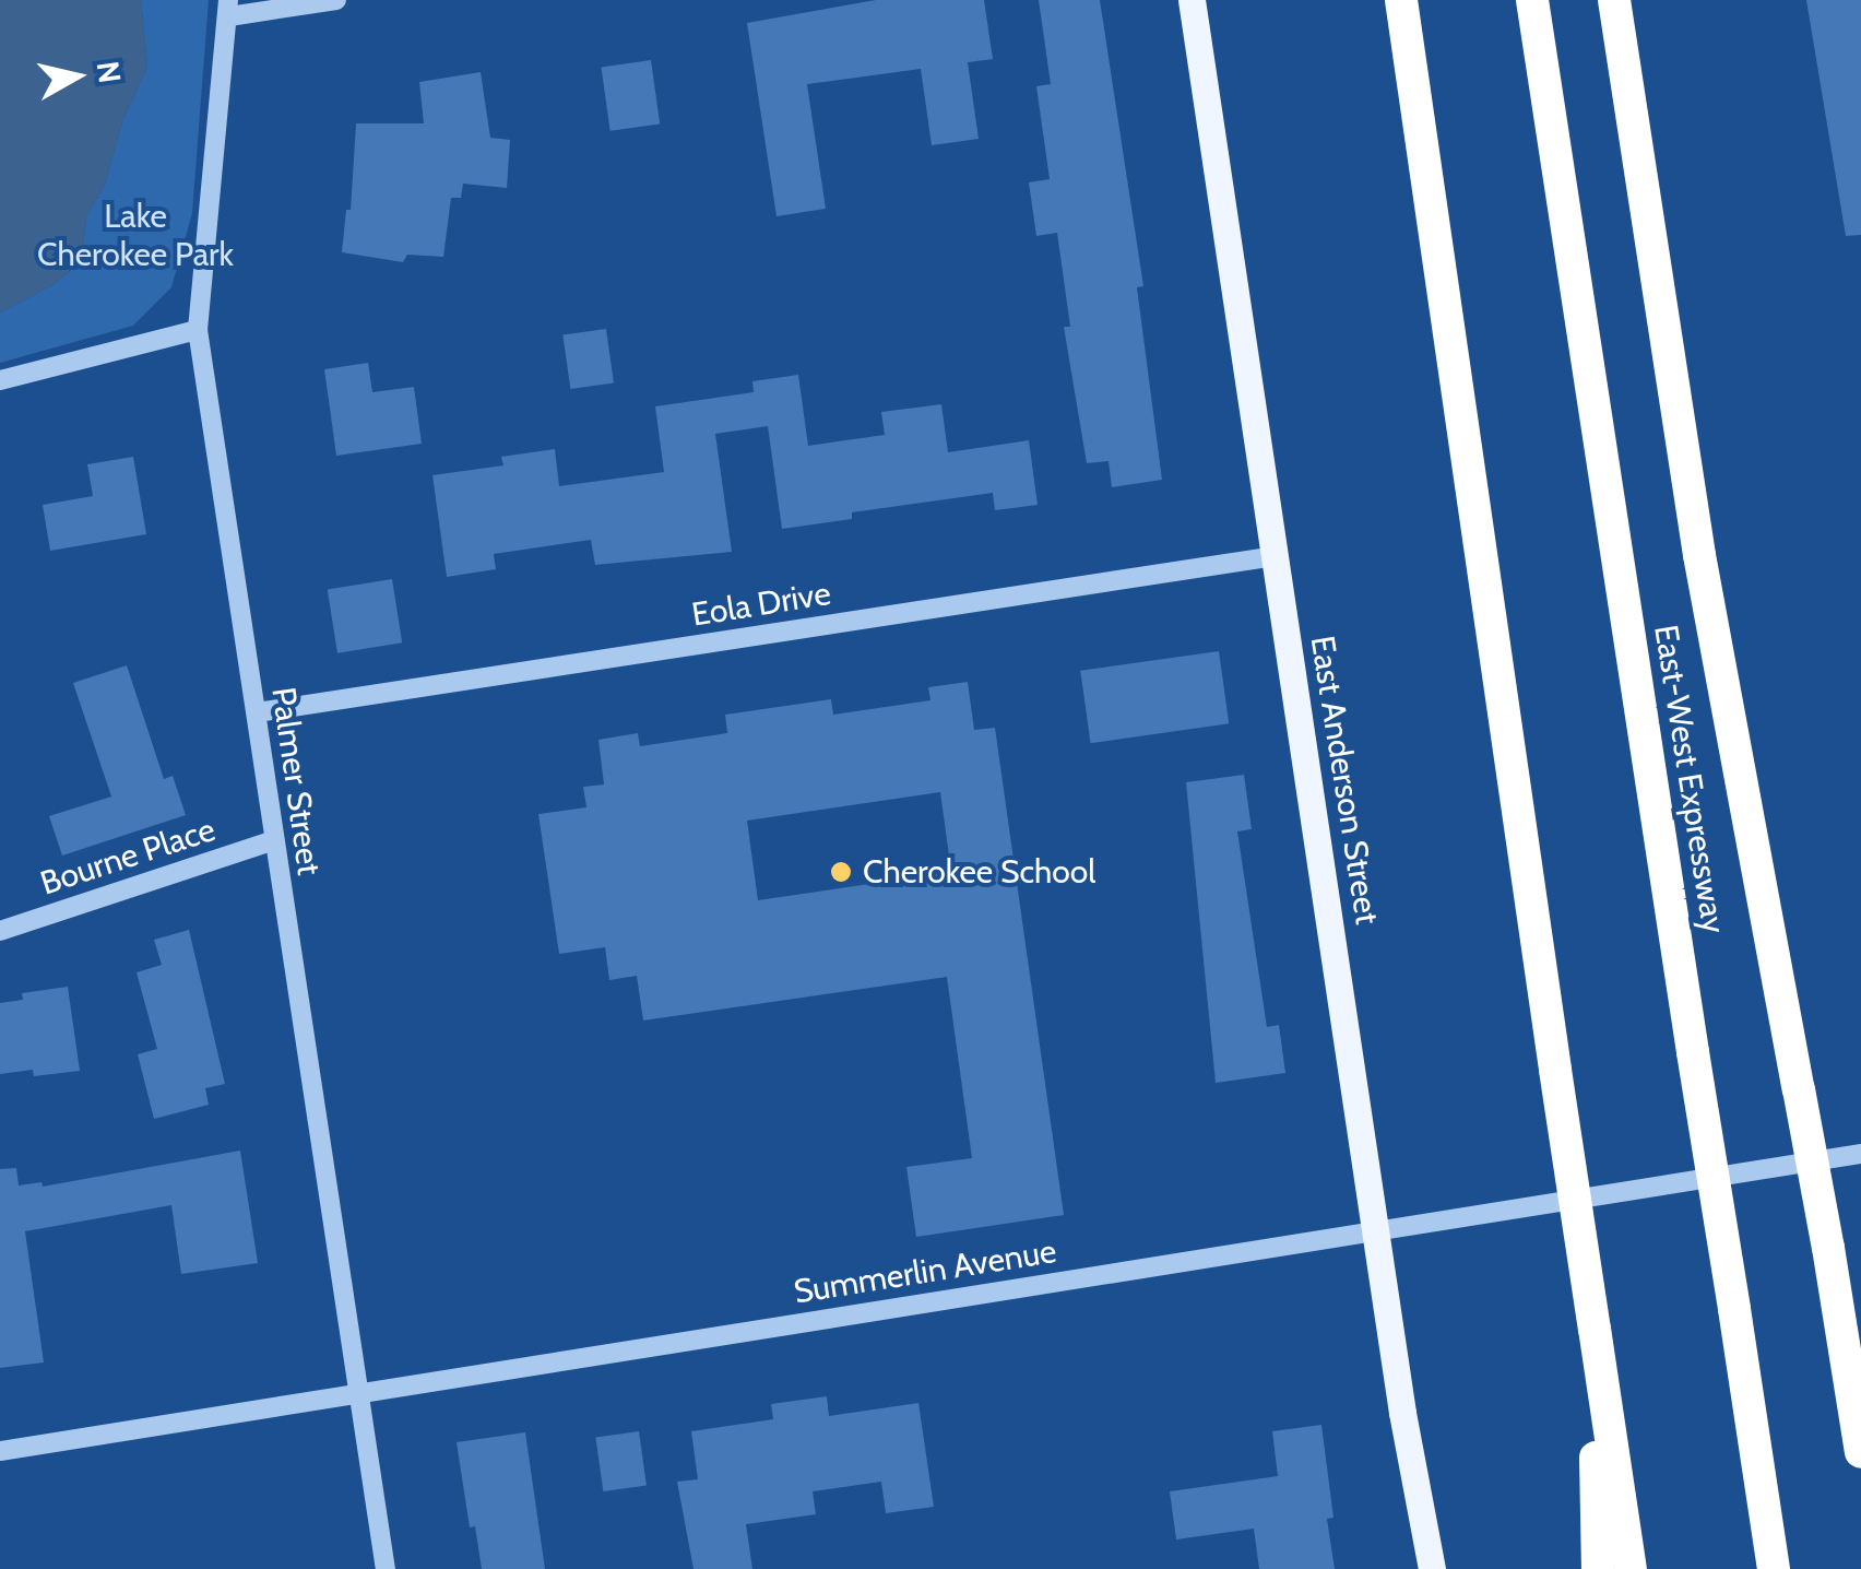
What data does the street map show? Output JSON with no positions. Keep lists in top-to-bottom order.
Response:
{
  "streets": {
    "highway": ["East-West Expressway"],
    "main road": ["East Anderson Street"],
    "street": [
      "Eola Drive",
      "Palmer Street",
      "Bourne Place",
      "Summerlin Avenue"
    ]
  },
  "crossings": [
    ["Eola Drive", "East Anderson Street"],
    ["Eola Drive", "Palmer Street"],
    ["East Anderson Street", "Summerlin Avenue"],
    ["Palmer Street", "Bourne Place"],
    ["Palmer Street", "Summerlin Avenue"]
  ],
  "parks": ["Lake Cherokee Park"],
  "places": ["Cherokee School"],
  "north": "right"
}
